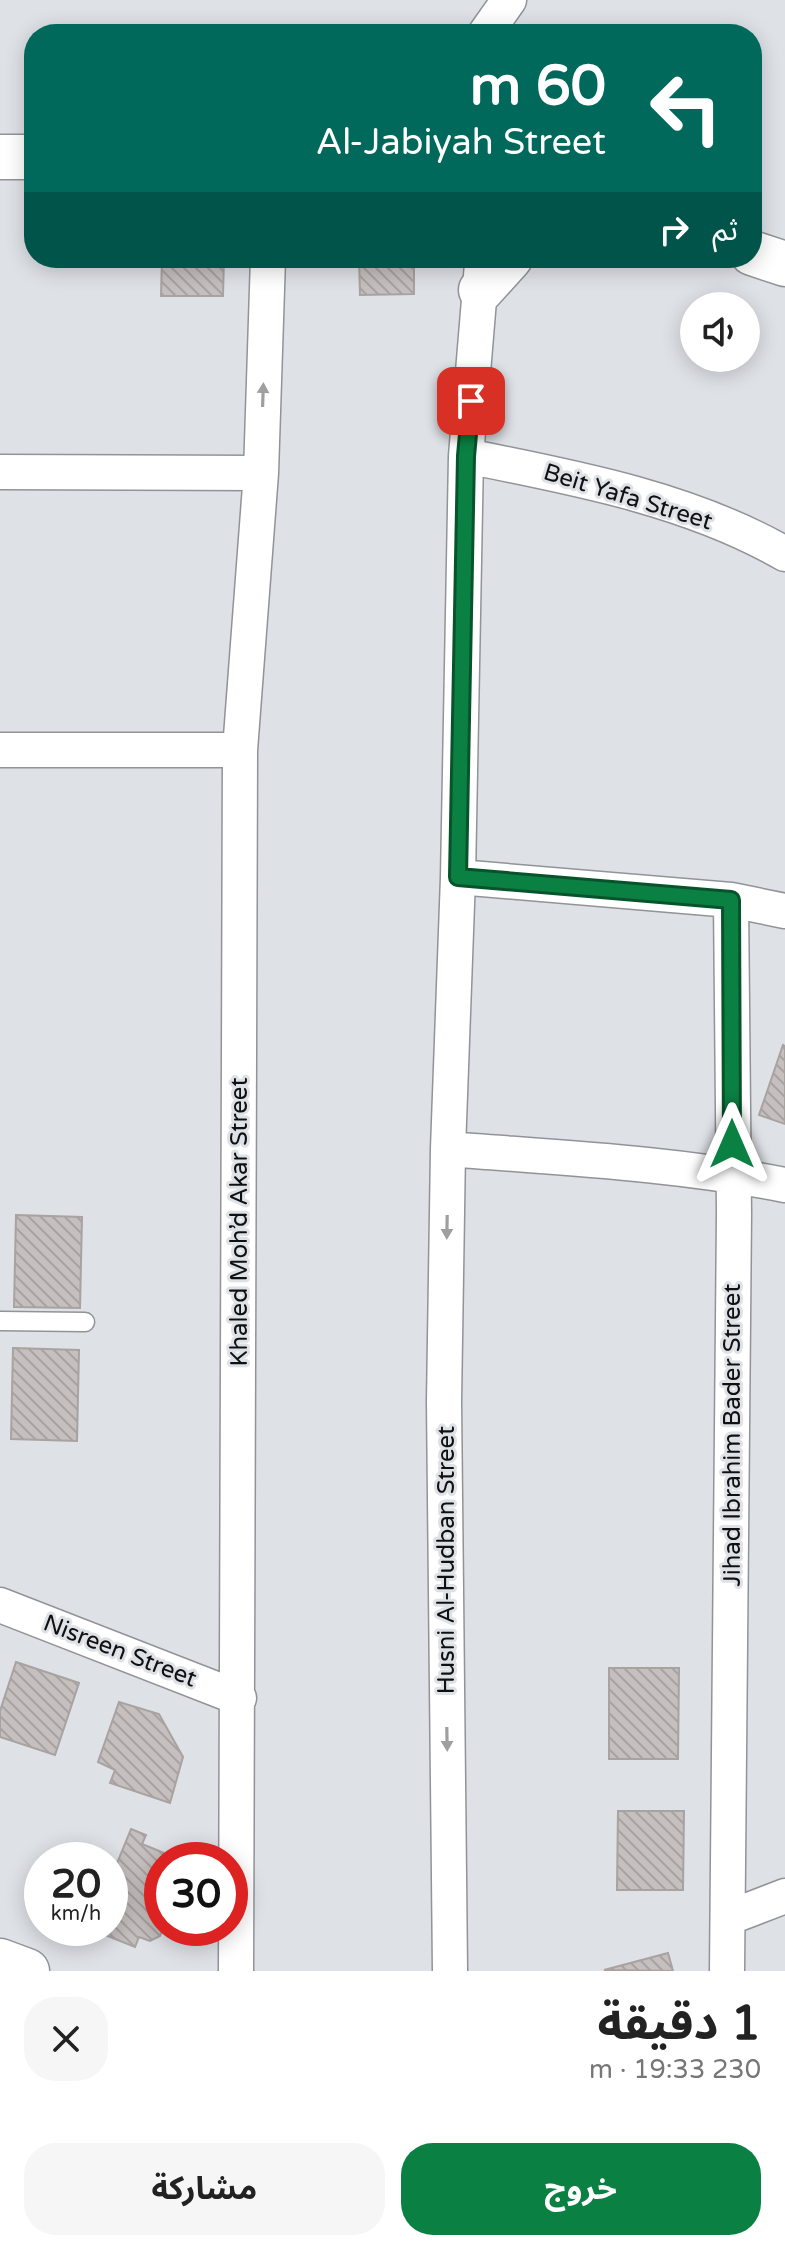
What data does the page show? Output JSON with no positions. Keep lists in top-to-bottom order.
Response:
{
  "streets": {
    "street": [
      "Beit Yafa Street",
      "Khaled Moh’d Akar Street",
      "Jihad Ibrahim Bader Street",
      "Husni Al-Hudban Street",
      "Nisreen Street"
    ]
  },
  "crossings": [
    ["Beit Yafa Street", "Husni Al-Hudban Street"],
    ["Khaled Moh’d Akar Street", "Nisreen Street"]
  ],
  "one_way": ["Husni Al-Hudban Street"],
  "page": {
    "turn": ["60 m", "Al-Jabiyah Street"],
    "then": "ثم",
    "speed": "20 km/h",
    "limit": "30",
    "heading": ["1 دقيقة", "230 m · 19:33"],
    "buttons": ["خروج", "مشاركة"]
  }
}
